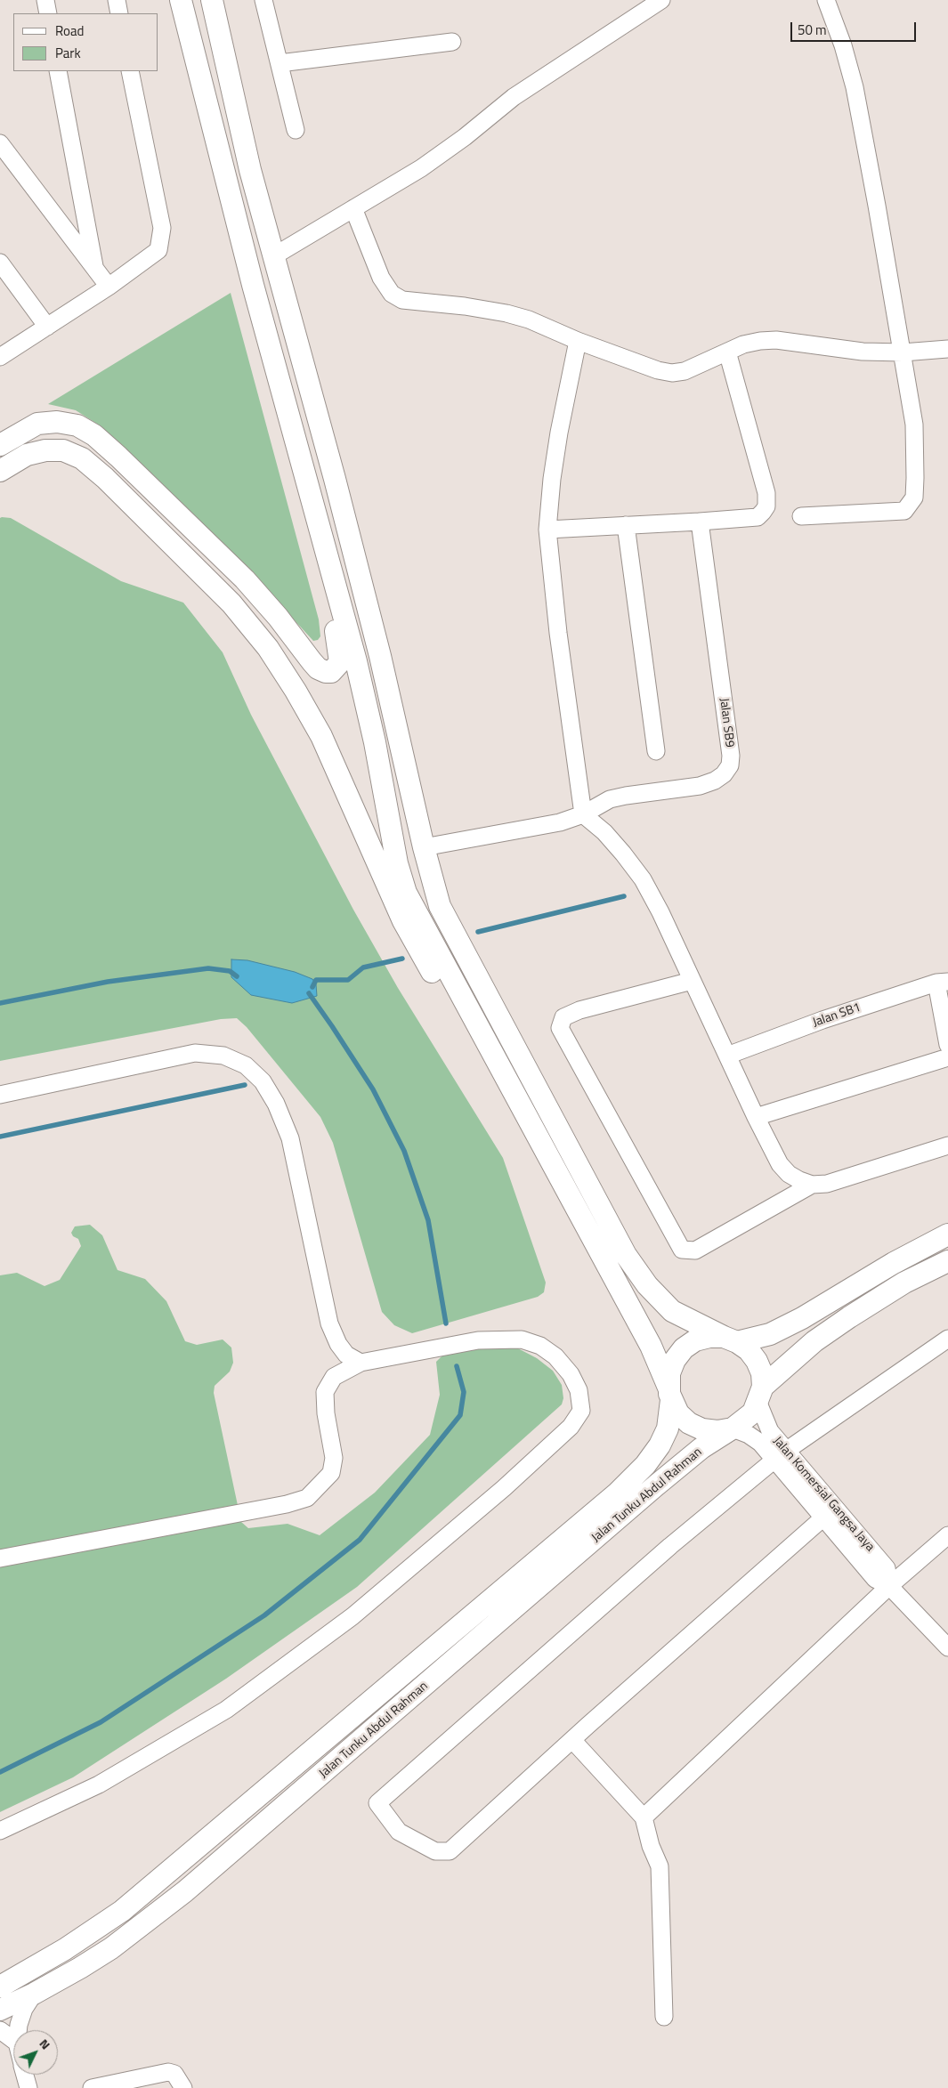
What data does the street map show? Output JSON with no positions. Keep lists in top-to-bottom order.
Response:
{
  "streets": {
    "main road": ["Jalan Tunku Abdul Rahman"],
    "street": ["Jalan SB9", "Jalan SB1", "Jalan Komersial Gangsa Jaya"]
  },
  "crossings": [
    ["Jalan Komersial Gangsa Jaya", "Jalan Tunku Abdul Rahman"]
  ],
  "legend": ["Road", "Park"],
  "scale_bar": "50 m",
  "north": "top right"
}
